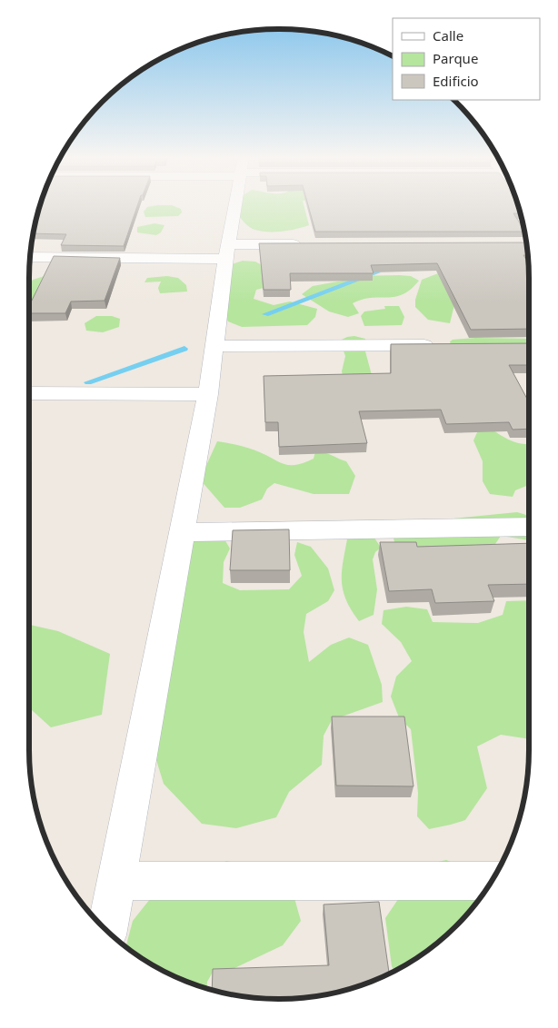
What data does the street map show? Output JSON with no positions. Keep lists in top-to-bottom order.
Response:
{
  "legend": ["Calle", "Parque", "Edificio"]
}
